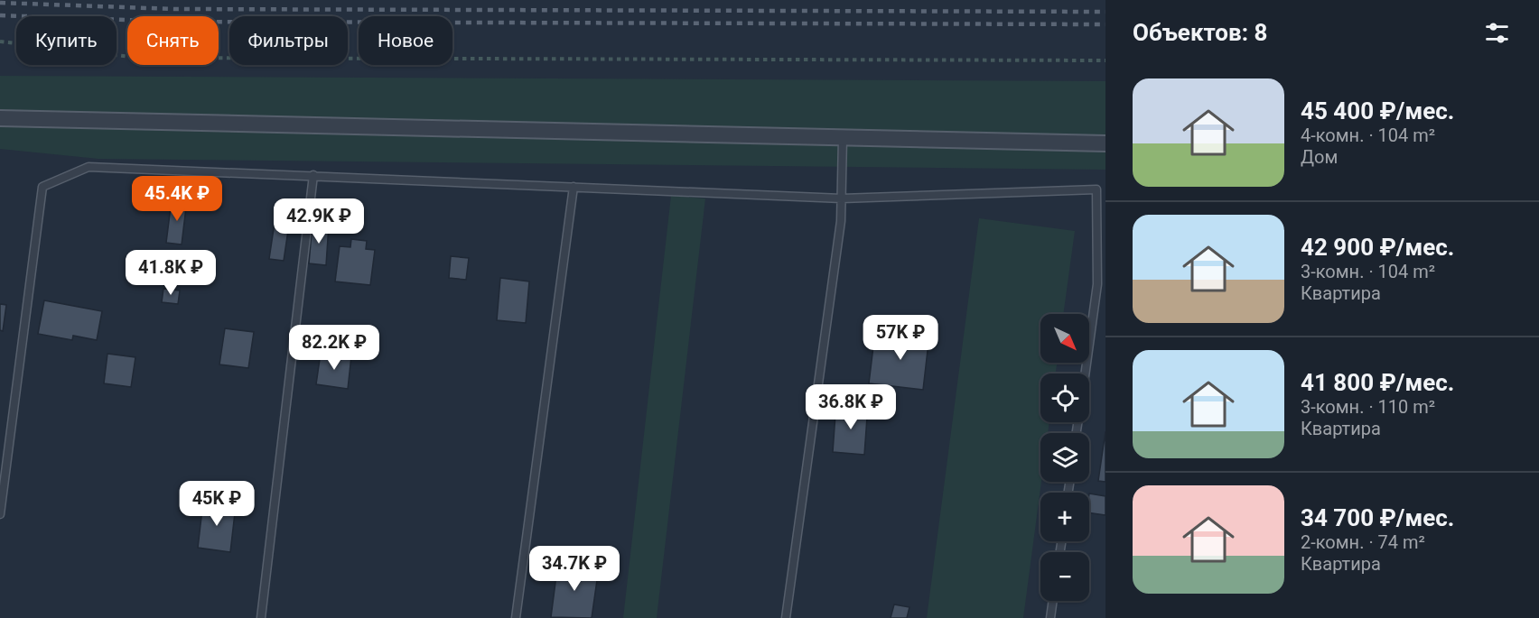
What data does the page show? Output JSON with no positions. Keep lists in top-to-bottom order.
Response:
{
  "north": "bottom right",
  "page": {
    "heading": "Объектов: 8",
    "chip": [
      "Купить",
      "Снять",
      "Фильтры",
      "Новое"
    ],
    "list": [
      {
        "name": "45 400 ₽/мес.",
        "note": "4-комн. · 104 m² · Дом"
      },
      {
        "name": "42 900 ₽/мес.",
        "note": "3-комн. · 104 m² · Квартира"
      },
      {
        "name": "41 800 ₽/мес.",
        "note": "3-комн. · 110 m² · Квартира"
      },
      {
        "name": "34 700 ₽/мес.",
        "note": "2-комн. · 74 m² · Квартира"
      }
    ],
    "price": [
      "45.4K ₽",
      "42.9K ₽",
      "41.8K ₽",
      "57K ₽",
      "82.2K ₽",
      "36.8K ₽",
      "45K ₽",
      "34.7K ₽"
    ],
    "map_buttons": ["+", "−"]
  }
}
